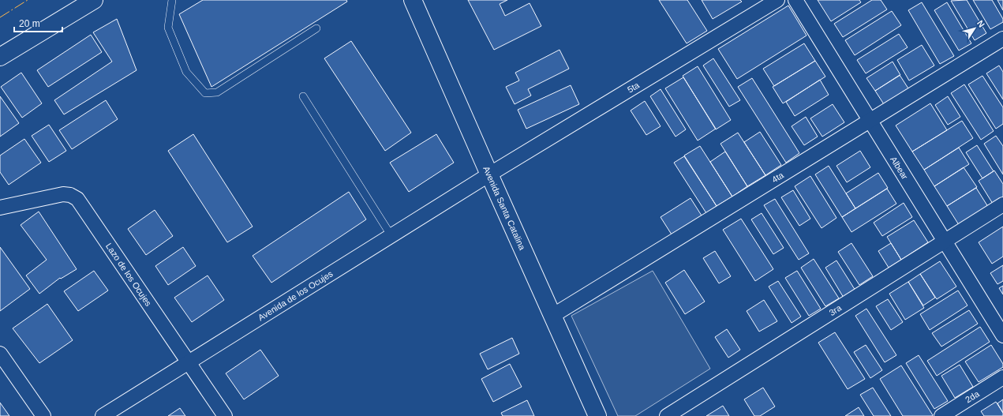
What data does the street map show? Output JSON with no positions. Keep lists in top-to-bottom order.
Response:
{
  "streets": {
    "main road": ["Avenida Santa Catalina"],
    "street": [
      "5ta",
      "Albear",
      "4ta",
      "Lazo de los Ocujes",
      "Avenida de los Ocujes",
      "3ra",
      "2da"
    ]
  },
  "crossings": [
    ["5ta", "Avenida Santa Catalina"],
    ["5ta", "Avenida de los Ocujes"],
    ["Albear", "4ta"],
    ["Albear", "3ra"],
    ["4ta", "Avenida Santa Catalina"],
    ["Avenida Santa Catalina", "Avenida de los Ocujes"],
    ["Lazo de los Ocujes", "Avenida de los Ocujes"]
  ],
  "scale_bar": "20 m",
  "north": "top right"
}
